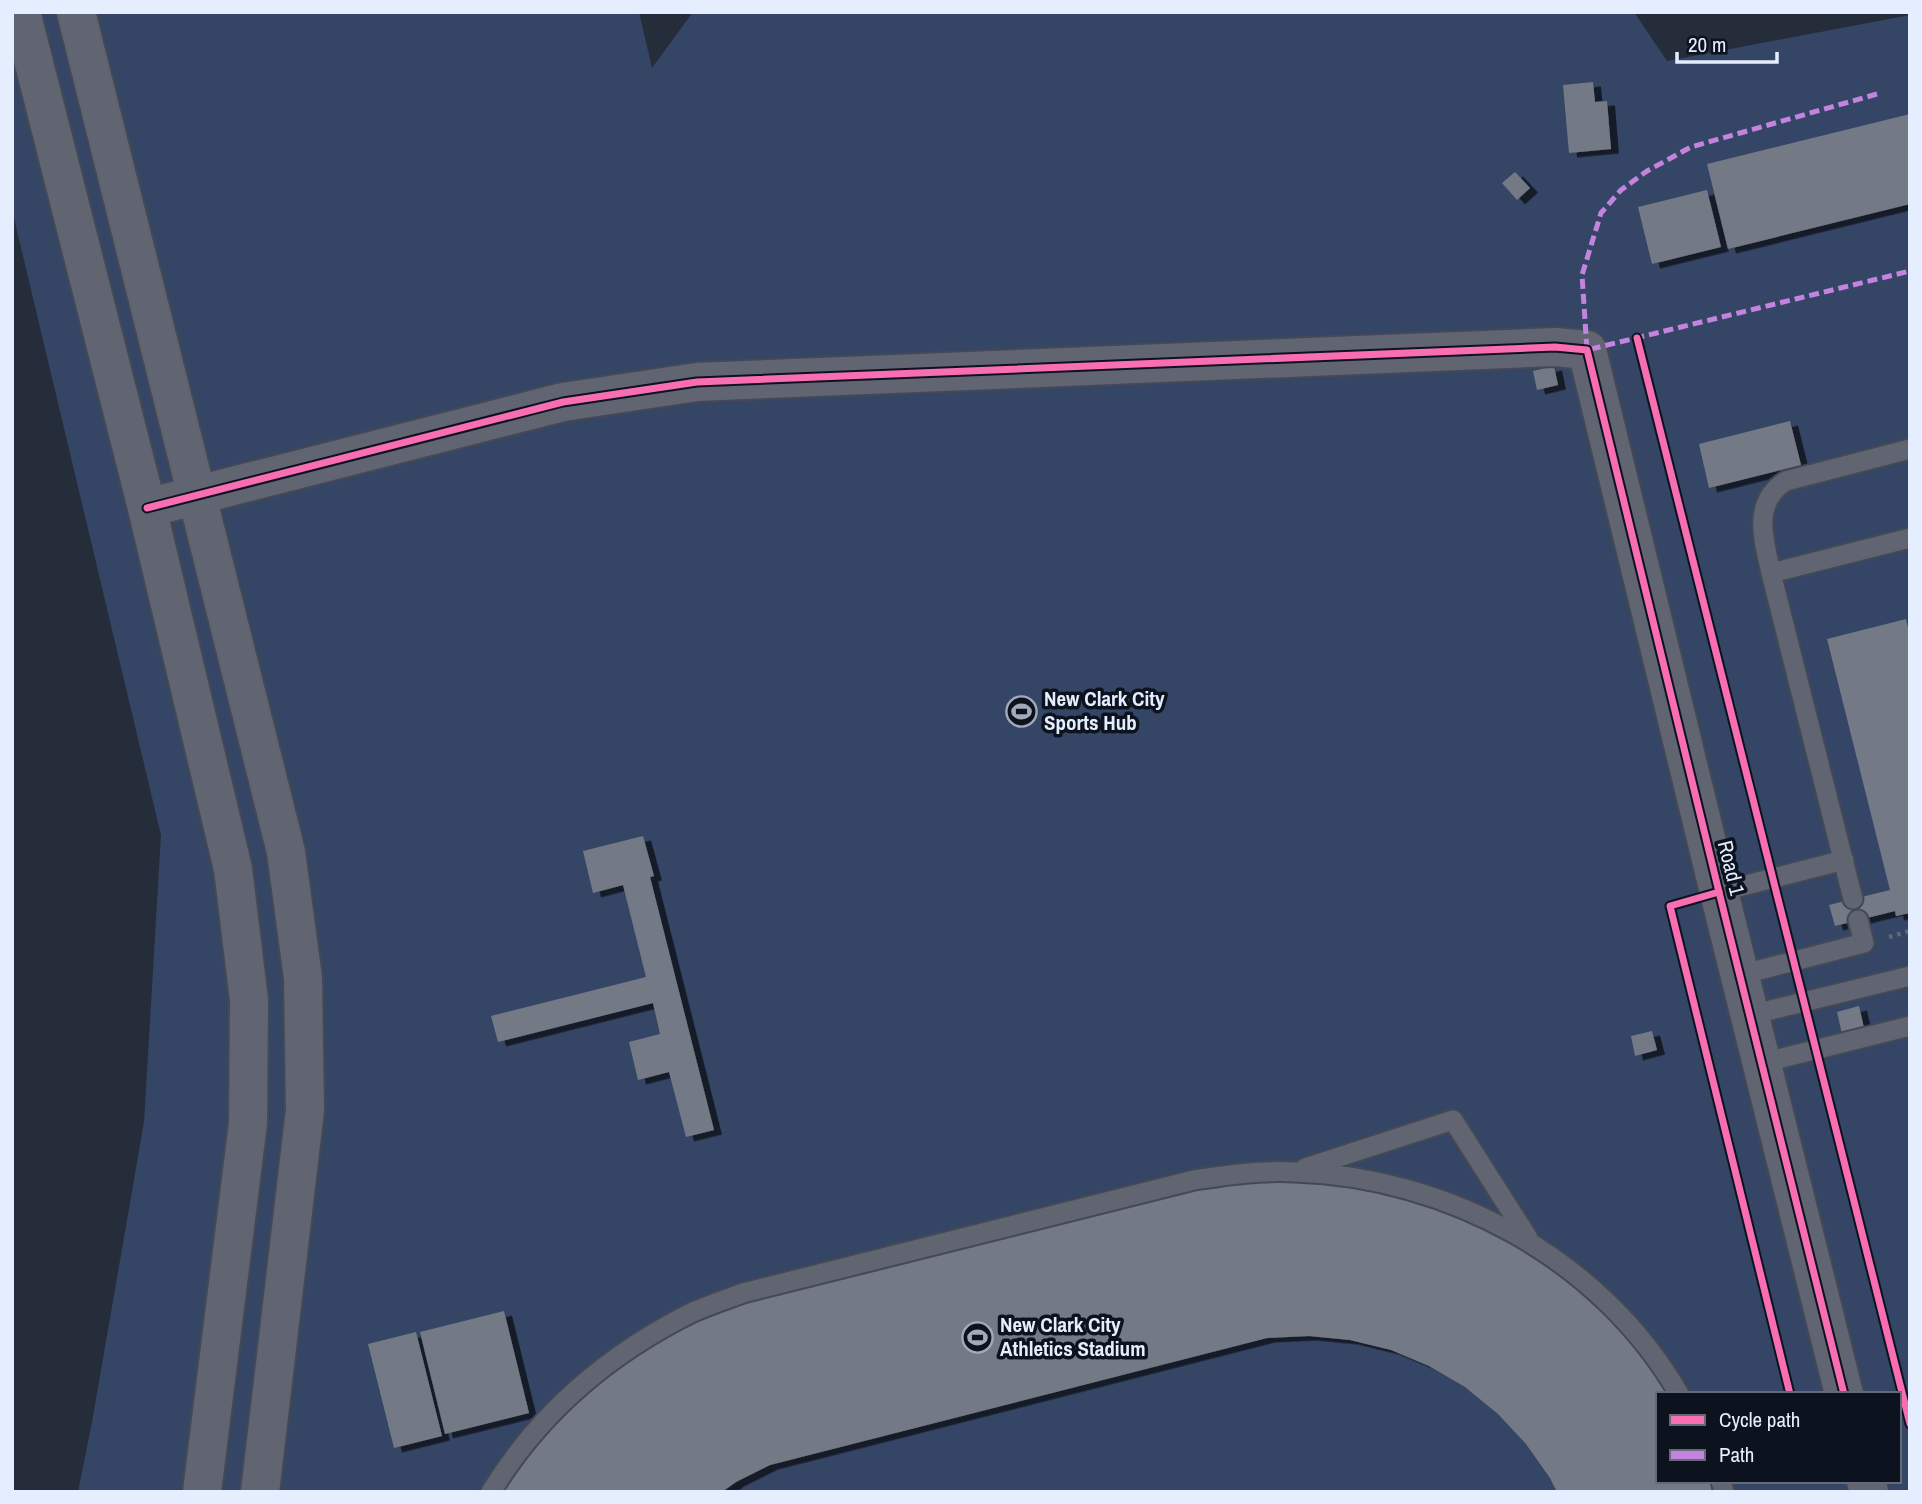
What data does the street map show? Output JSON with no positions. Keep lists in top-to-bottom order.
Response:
{
  "streets": {
    "street": ["Road 1"]
  },
  "places": {
    "sports": ["New Clark City Sports Hub", "New Clark City Athletics Stadium"]
  },
  "legend": ["Cycle path", "Path"],
  "scale_bar": "20 m"
}
